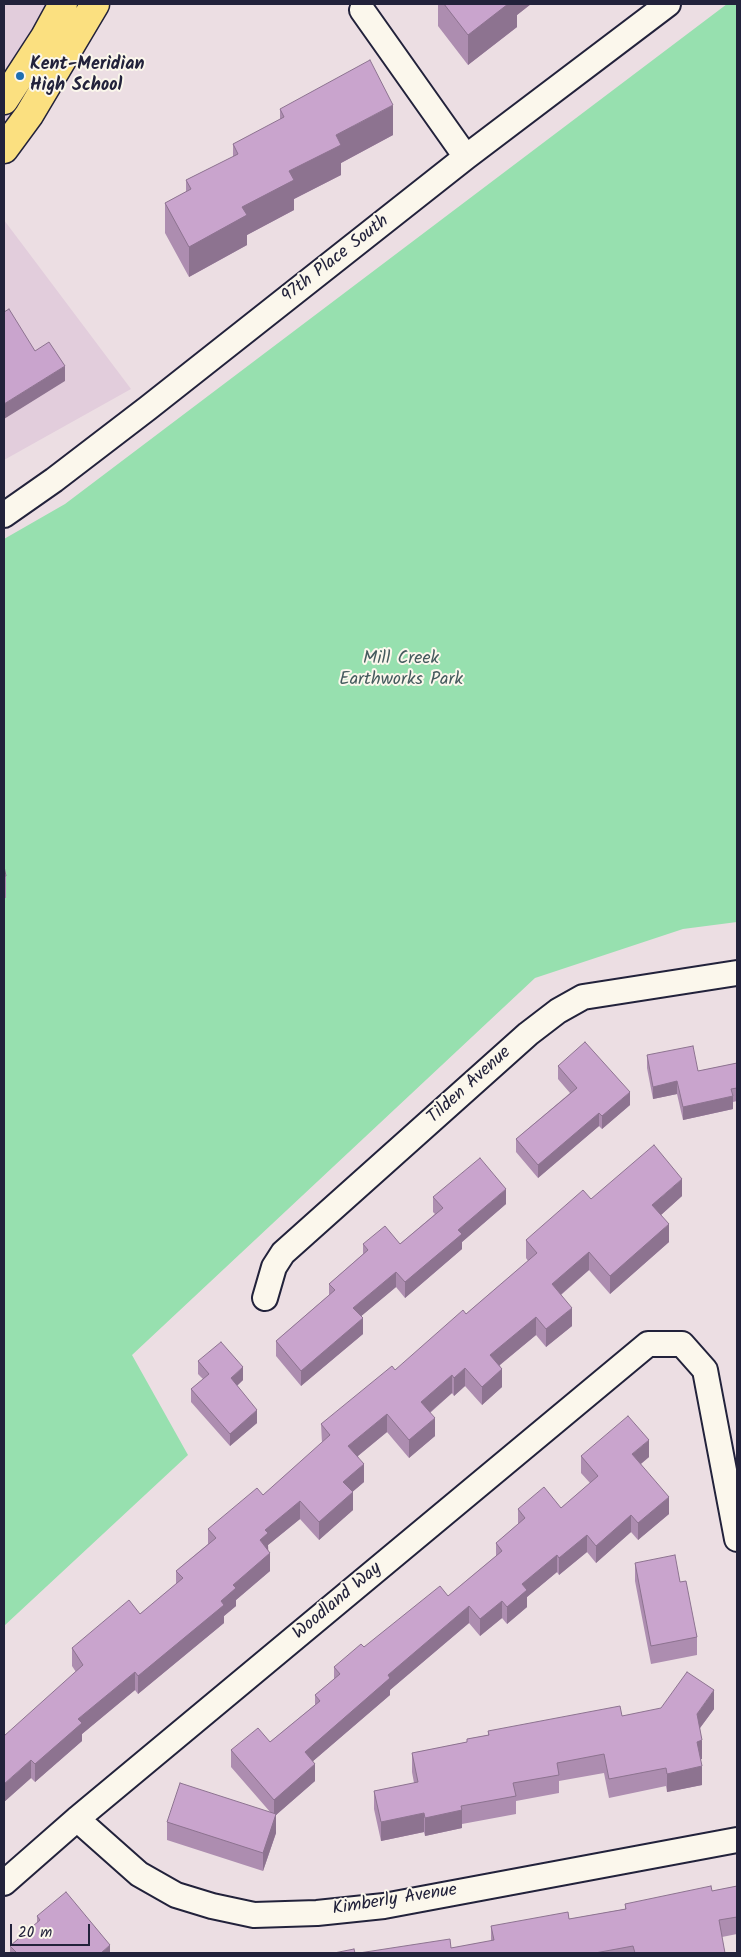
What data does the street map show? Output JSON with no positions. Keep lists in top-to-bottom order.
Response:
{
  "streets": {
    "street": [
      "97th Place South",
      "Tilden Avenue",
      "Woodland Way",
      "Kimberly Avenue"
    ]
  },
  "crossings": [
    ["Woodland Way", "Kimberly Avenue"]
  ],
  "parks": ["Mill Creek Earthworks Park"],
  "places": ["Kent-Meridian High School"],
  "scale_bar": "20 m"
}
